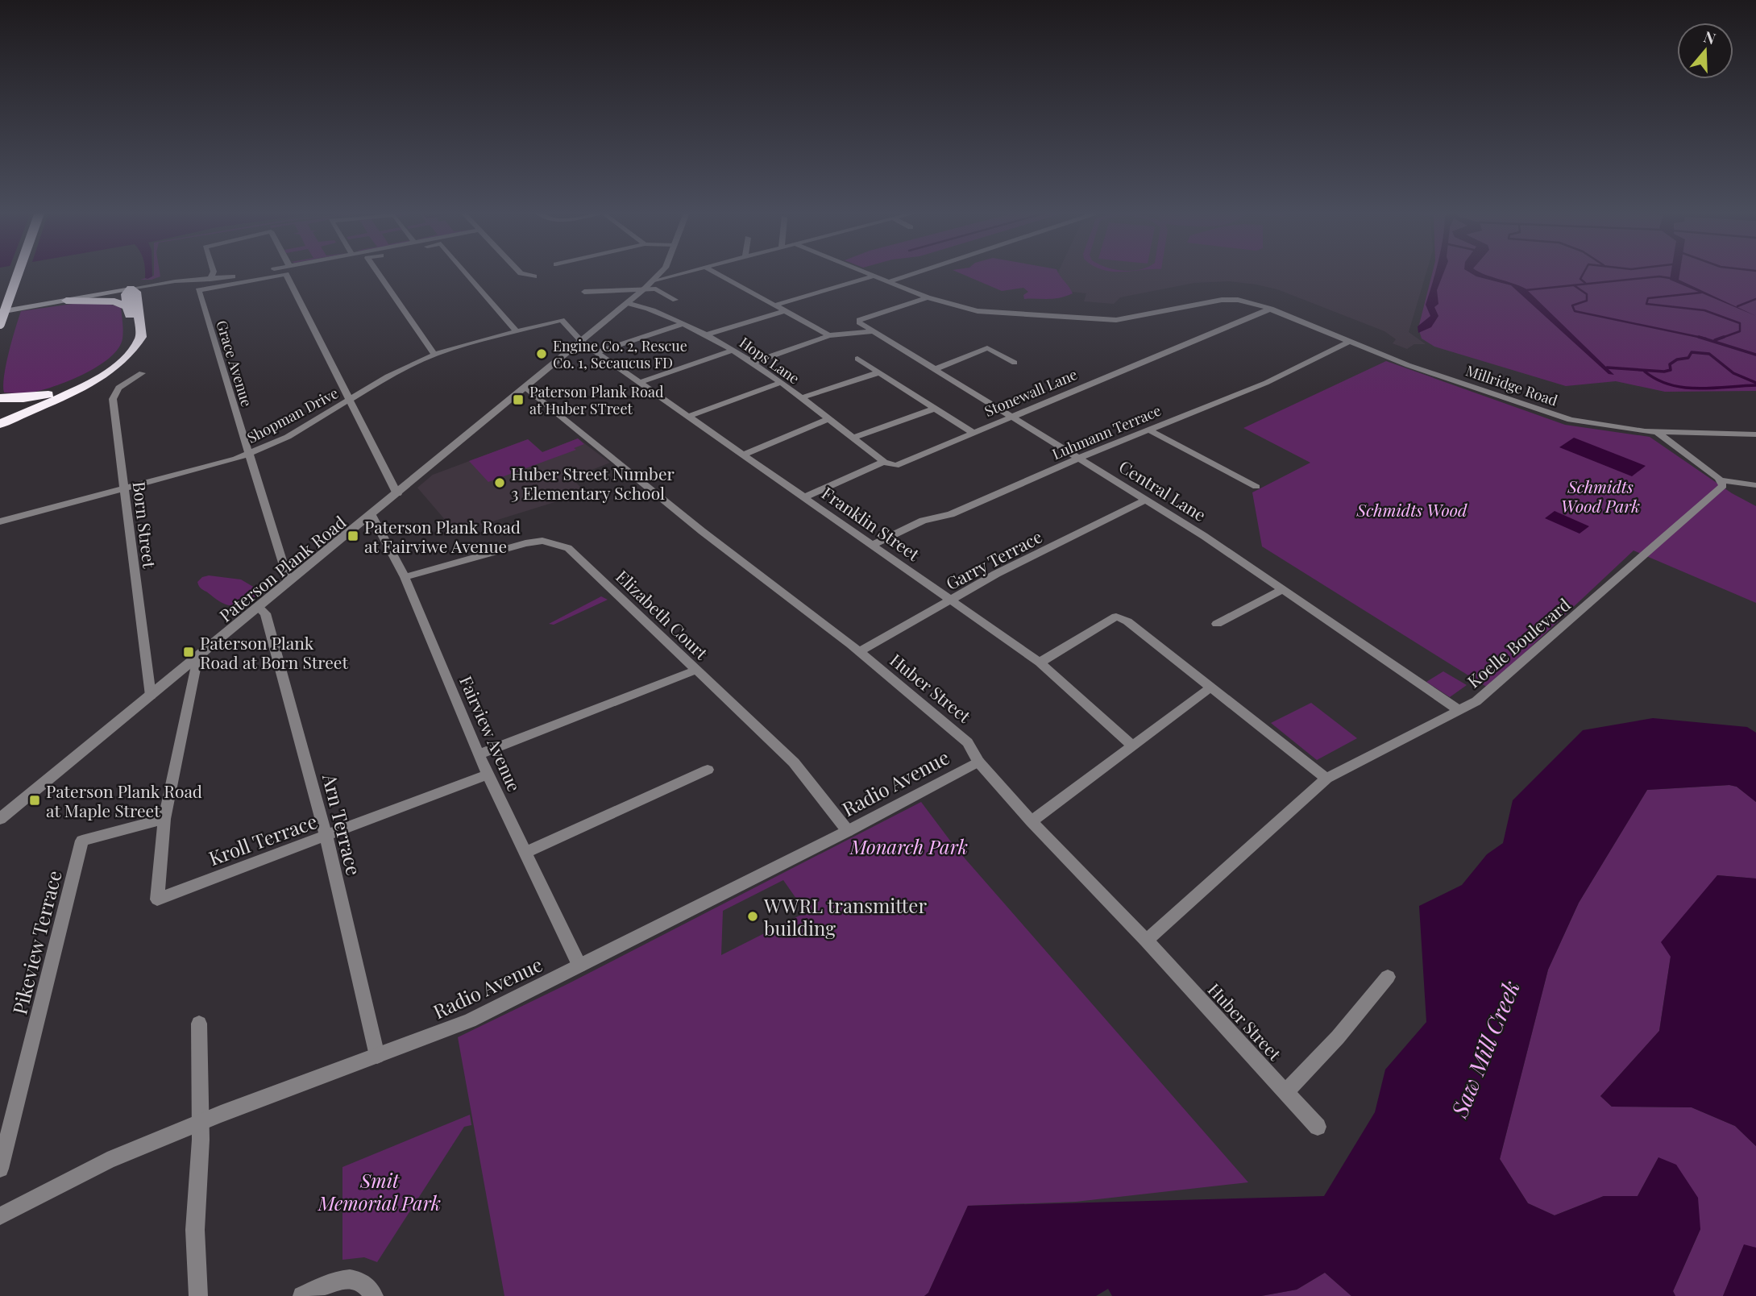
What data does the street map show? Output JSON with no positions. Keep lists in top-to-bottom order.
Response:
{
  "streets": {
    "street": [
      "Hops Lane",
      "Grace Avenue",
      "Millridge Road",
      "Stonewall Lane",
      "Shopman Drive",
      "Luhmann Terrace",
      "Central Lane",
      "Franklin Street",
      "Born Street",
      "Garry Terrace",
      "Paterson Plank Road",
      "Elizabeth Court",
      "Koelle Boulevard",
      "Huber Street",
      "Fairview Avenue",
      "Radio Avenue",
      "Arn Terrace",
      "Kroll Terrace",
      "Pikeview Terrace"
    ]
  },
  "crossings": [
    ["Hops Lane", "Stonewall Lane"],
    ["Hops Lane", "Paterson Plank Road"],
    ["Grace Avenue", "Shopman Drive"],
    ["Grace Avenue", "Paterson Plank Road"],
    ["Millridge Road", "Stonewall Lane"],
    ["Millridge Road", "Luhmann Terrace"],
    ["Stonewall Lane", "Central Lane"],
    ["Stonewall Lane", "Franklin Street"],
    ["Shopman Drive", "Franklin Street"],
    ["Shopman Drive", "Born Street"],
    ["Shopman Drive", "Paterson Plank Road"],
    ["Luhmann Terrace", "Central Lane"],
    ["Luhmann Terrace", "Franklin Street"],
    ["Central Lane", "Garry Terrace"],
    ["Central Lane", "Koelle Boulevard"],
    ["Franklin Street", "Garry Terrace"],
    ["Franklin Street", "Paterson Plank Road"],
    ["Born Street", "Paterson Plank Road"],
    ["Garry Terrace", "Huber Street"],
    ["Paterson Plank Road", "Huber Street"],
    ["Paterson Plank Road", "Fairview Avenue"],
    ["Paterson Plank Road", "Arn Terrace"],
    ["Elizabeth Court", "Fairview Avenue"],
    ["Elizabeth Court", "Radio Avenue"],
    ["Koelle Boulevard", "Huber Street"],
    ["Huber Street", "Radio Avenue"],
    ["Fairview Avenue", "Radio Avenue"],
    ["Fairview Avenue", "Kroll Terrace"],
    ["Radio Avenue", "Arn Terrace"],
    ["Arn Terrace", "Kroll Terrace"],
    ["Kroll Terrace", "Pikeview Terrace"]
  ],
  "water": ["Saw Mill Creek"],
  "parks": [
    "Schmidts Wood Park",
    "Schmidts Wood",
    "Monarch Park",
    "Smit Memorial Park"
  ],
  "places": {
    "other": ["Engine Co. 2, Rescue Co. 1, Secaucus FD", "Huber Street Number 3 Elementary School", "WWRL transmitter building"],
    "transit": [
      "Paterson Plank Road at Huber STreet",
      "Paterson Plank Road at Fairviwe Avenue",
      "Paterson Plank Road at Born Street",
      "Paterson Plank Road at Maple Street"
    ]
  },
  "north": "top"
}
